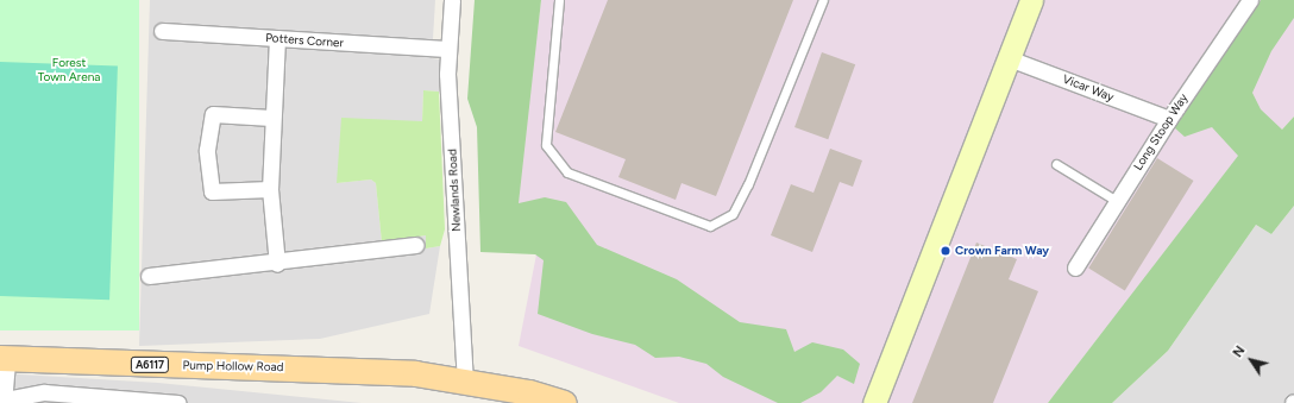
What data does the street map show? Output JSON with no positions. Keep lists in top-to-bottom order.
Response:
{
  "streets": {
    "main road": ["A6117", "Pump Hollow Road"],
    "street": [
      "Potters Corner",
      "Vicar Way",
      "Long Stoop Way",
      "Newlands Road"
    ]
  },
  "crossings": [
    ["Potters Corner", "Newlands Road"],
    ["Vicar Way", "Long Stoop Way"],
    ["Newlands Road", "A6117"],
    ["Newlands Road", "Pump Hollow Road"],
    ["A6117", "Pump Hollow Road"]
  ],
  "parks": ["Forest Town Arena"],
  "places": ["Crown Farm Way"],
  "north": "top left"
}
